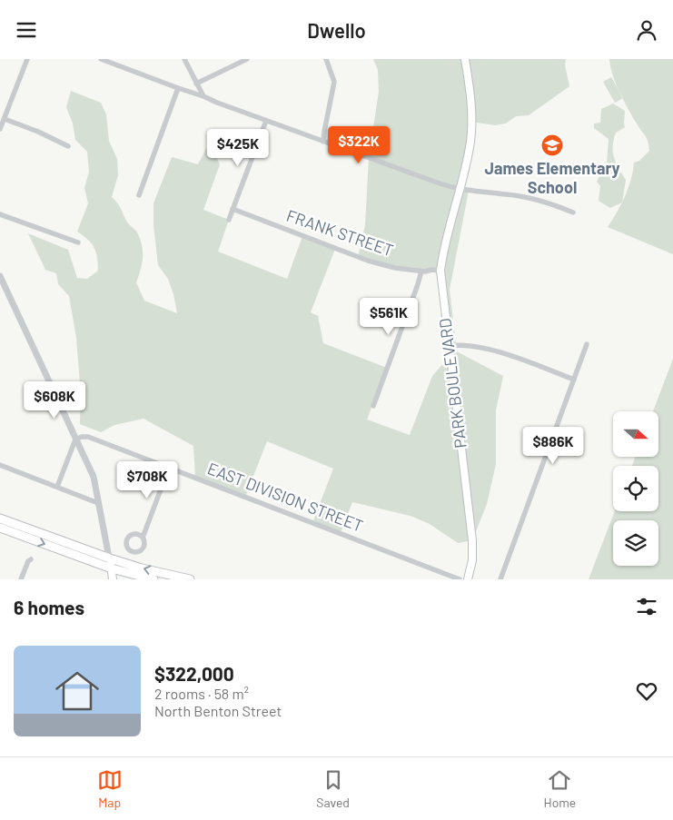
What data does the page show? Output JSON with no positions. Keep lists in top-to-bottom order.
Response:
{
  "streets": {
    "main road": ["PARK BOULEVARD"],
    "street": ["FRANK STREET", "EAST DIVISION STREET"]
  },
  "crossings": [
    ["FRANK STREET", "PARK BOULEVARD"]
  ],
  "places": {
    "school or university": ["James Elementary School"]
  },
  "north": "right",
  "page": {
    "header": "Dwello",
    "price": [
      "$322K",
      "$425K",
      "$561K",
      "$608K",
      "$886K",
      "$708K"
    ],
    "heading": "6 homes",
    "list": [
      {
        "name": "$322,000",
        "note": "2 rooms · 58 m² · North Benton Street"
      }
    ],
    "tabs": ["Map", "Saved", "Home"]
  }
}
